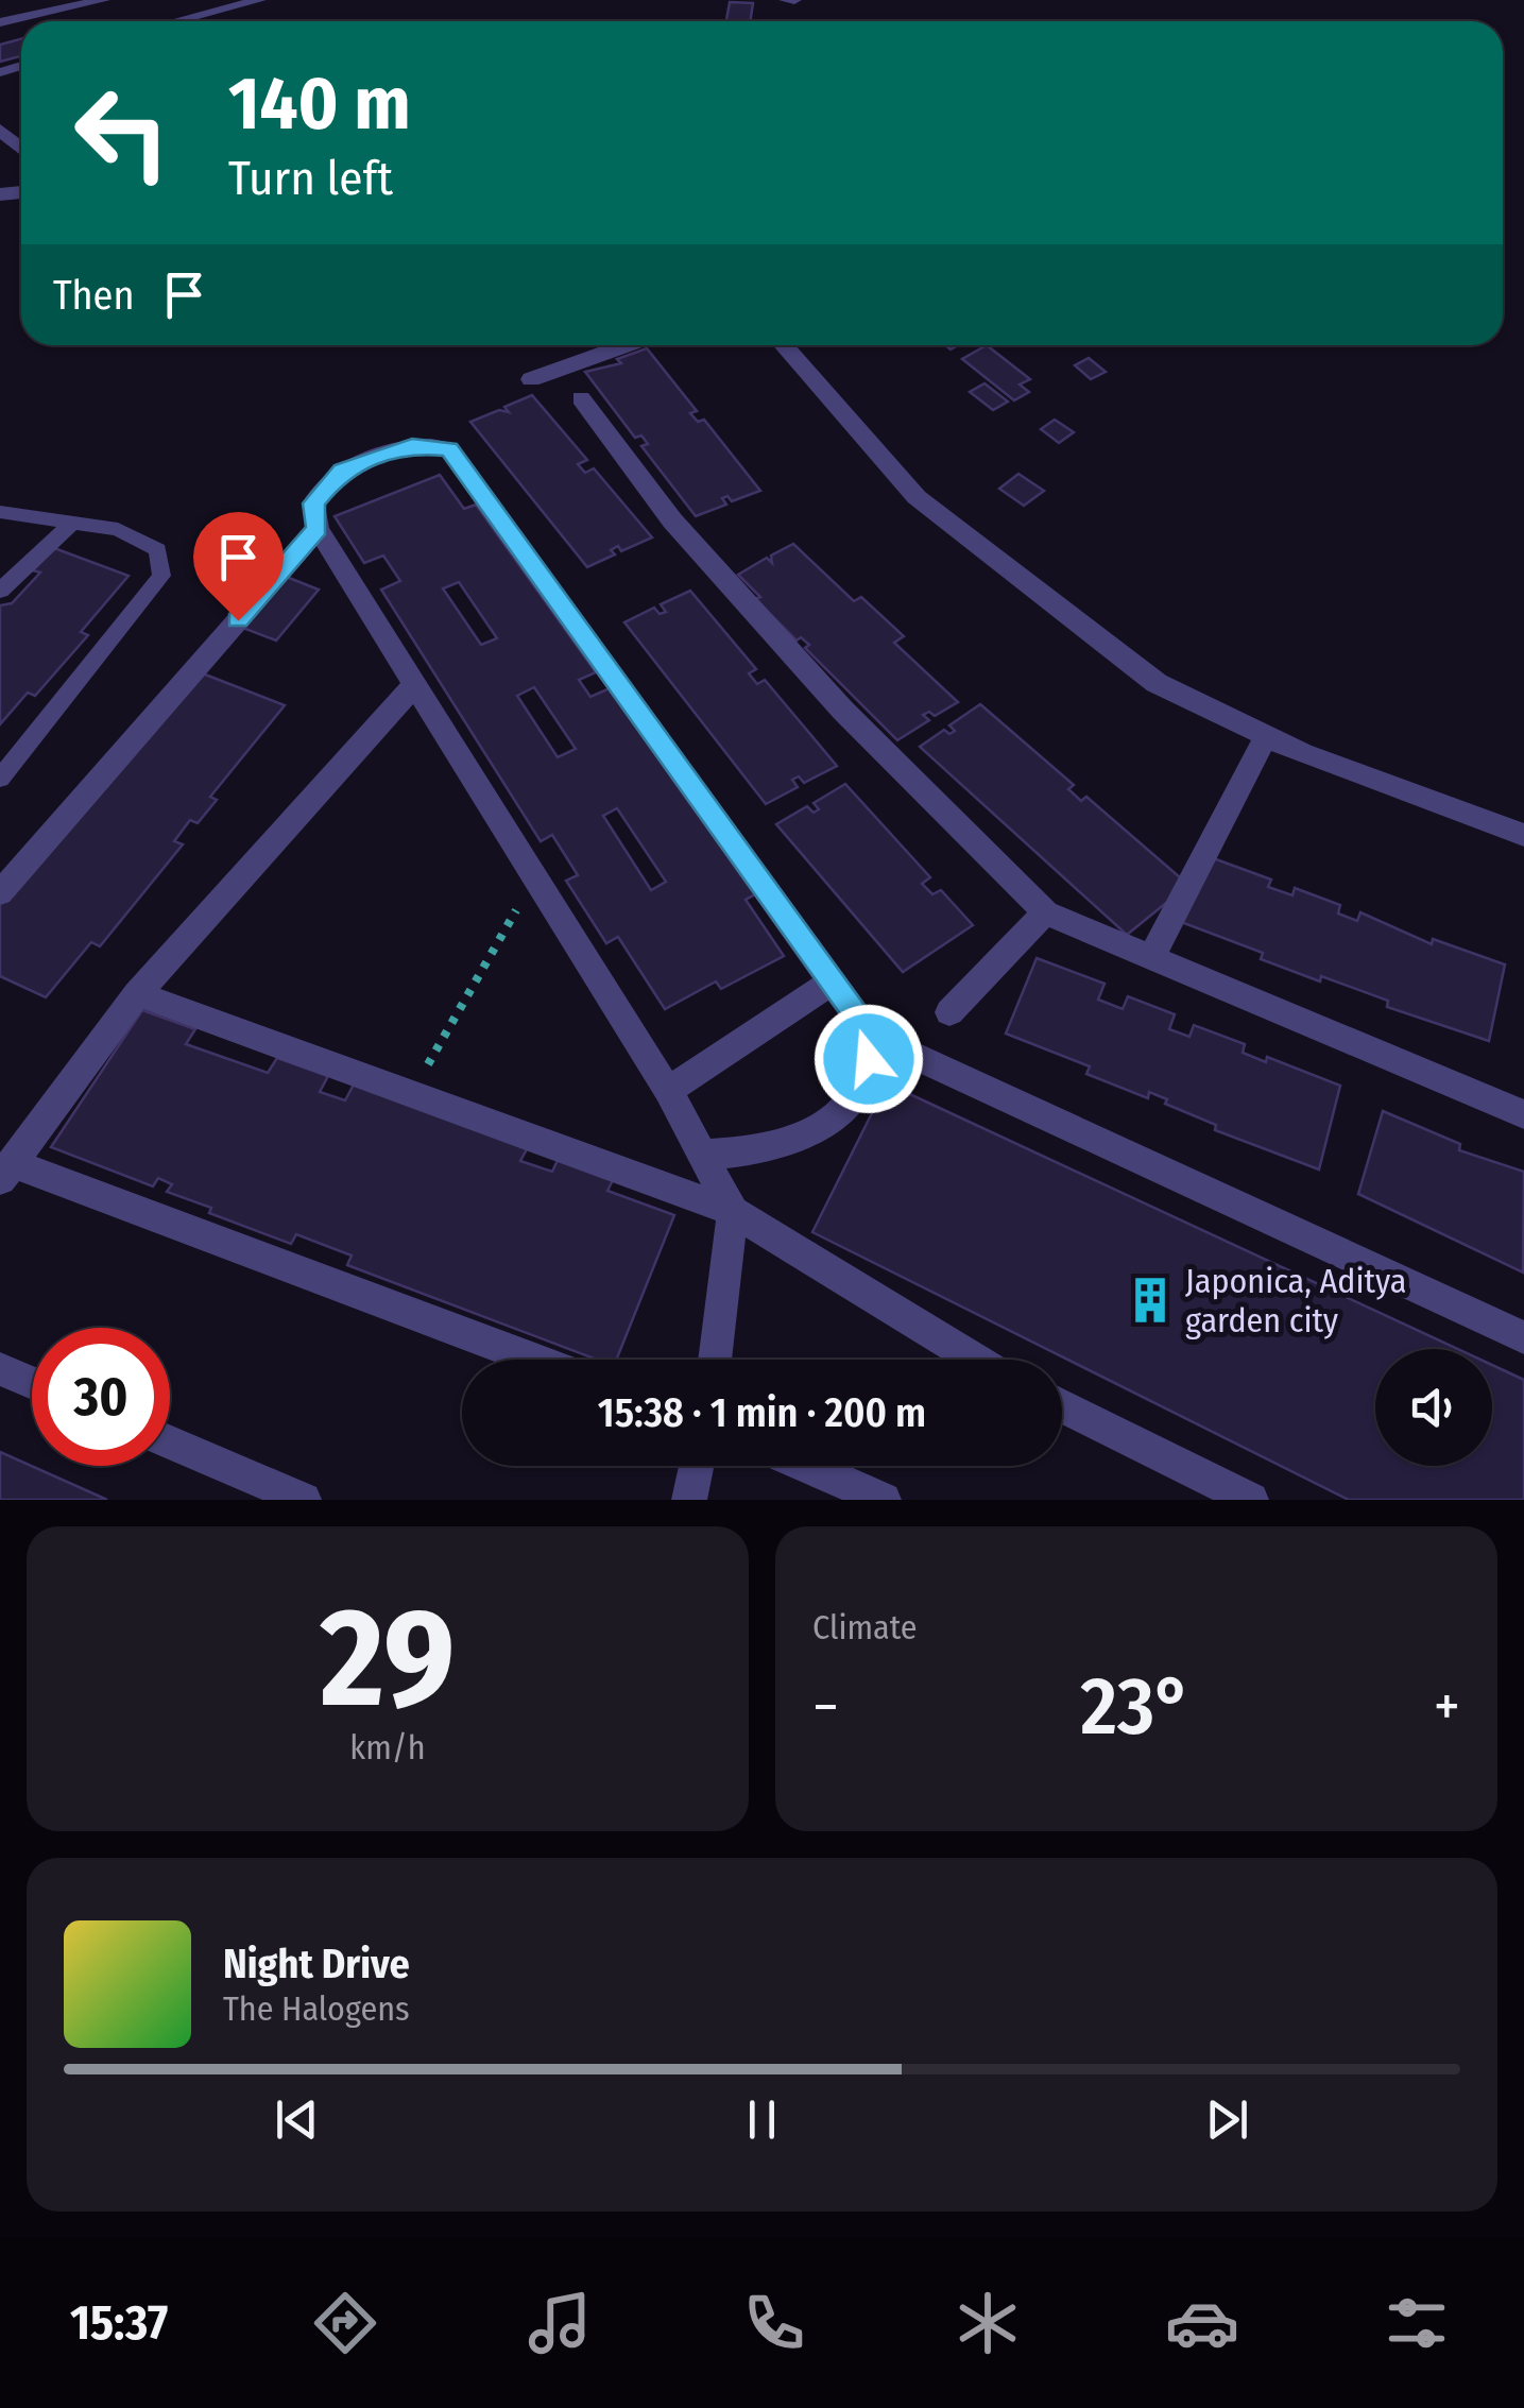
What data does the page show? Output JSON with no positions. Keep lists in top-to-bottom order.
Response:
{
  "places": {
    "building": ["Japonica, Aditya garden city"]
  },
  "page": {
    "turn": ["140 m", "Turn left"],
    "then": "Then",
    "limit": "30",
    "trip": "15:38 · 1 min · 200 m",
    "tile": [
      ["29", "km/h"],
      "Climate"
    ],
    "heat": ["−", "23°", "+"],
    "song": ["Night Drive", "The Halogens"],
    "tabs": "15:37"
  }
}
